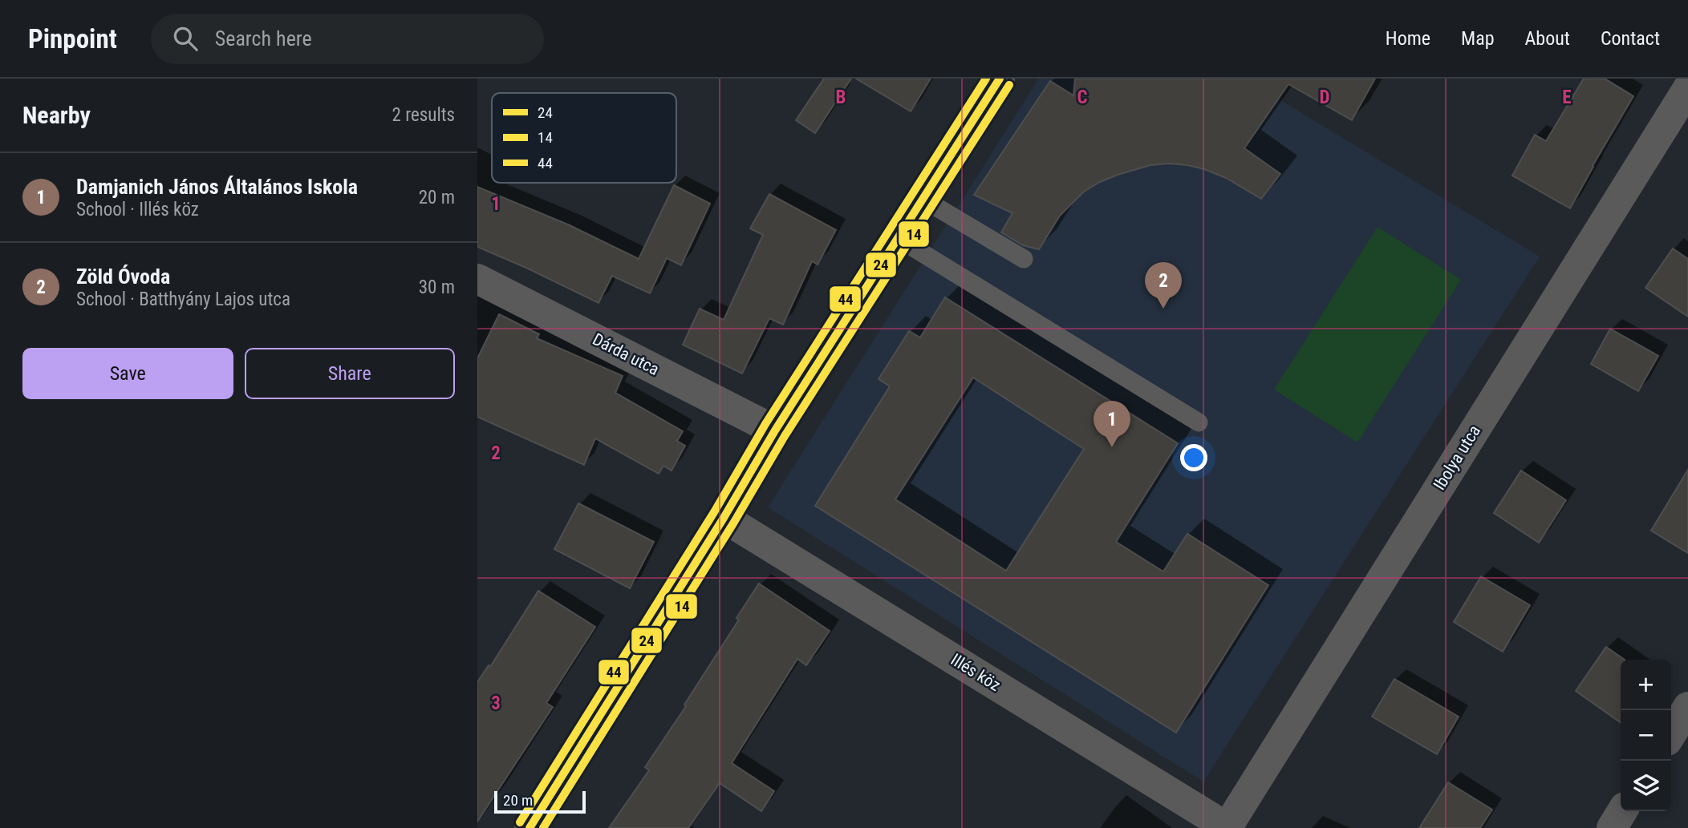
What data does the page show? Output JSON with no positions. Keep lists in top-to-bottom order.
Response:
{
  "streets": {
    "street": ["Dárda utca", "Ibolya utca", "Illés köz"]
  },
  "crossings": [
    ["Ibolya utca", "Illés köz"]
  ],
  "lines": ["transit line 24", "transit line 44", "transit line 14"],
  "legend": ["24", "14", "44"],
  "scale_bar": "20 m",
  "page": {
    "header": "Pinpoint",
    "search": "Search here",
    "nav": [
      "Home",
      "Map",
      "About",
      "Contact"
    ],
    "heading": ["Nearby", "2 results"],
    "list": [
      {
        "mark": "1",
        "name": "Damjanich János Általános Iskola",
        "note": "School · Illés köz",
        "value": "20 m"
      },
      {
        "mark": "2",
        "name": "Zöld Óvoda",
        "note": "School · Batthyány Lajos utca",
        "value": "30 m"
      }
    ],
    "pins": ["2", "1"],
    "buttons": ["Save", "Share"],
    "map_buttons": ["+", "−"],
    "scale": "20 m"
  },
  "grid": {
    "columns": [
      "B",
      "C",
      "D",
      "E"
    ],
    "rows": ["1", "2", "3"]
  }
}
